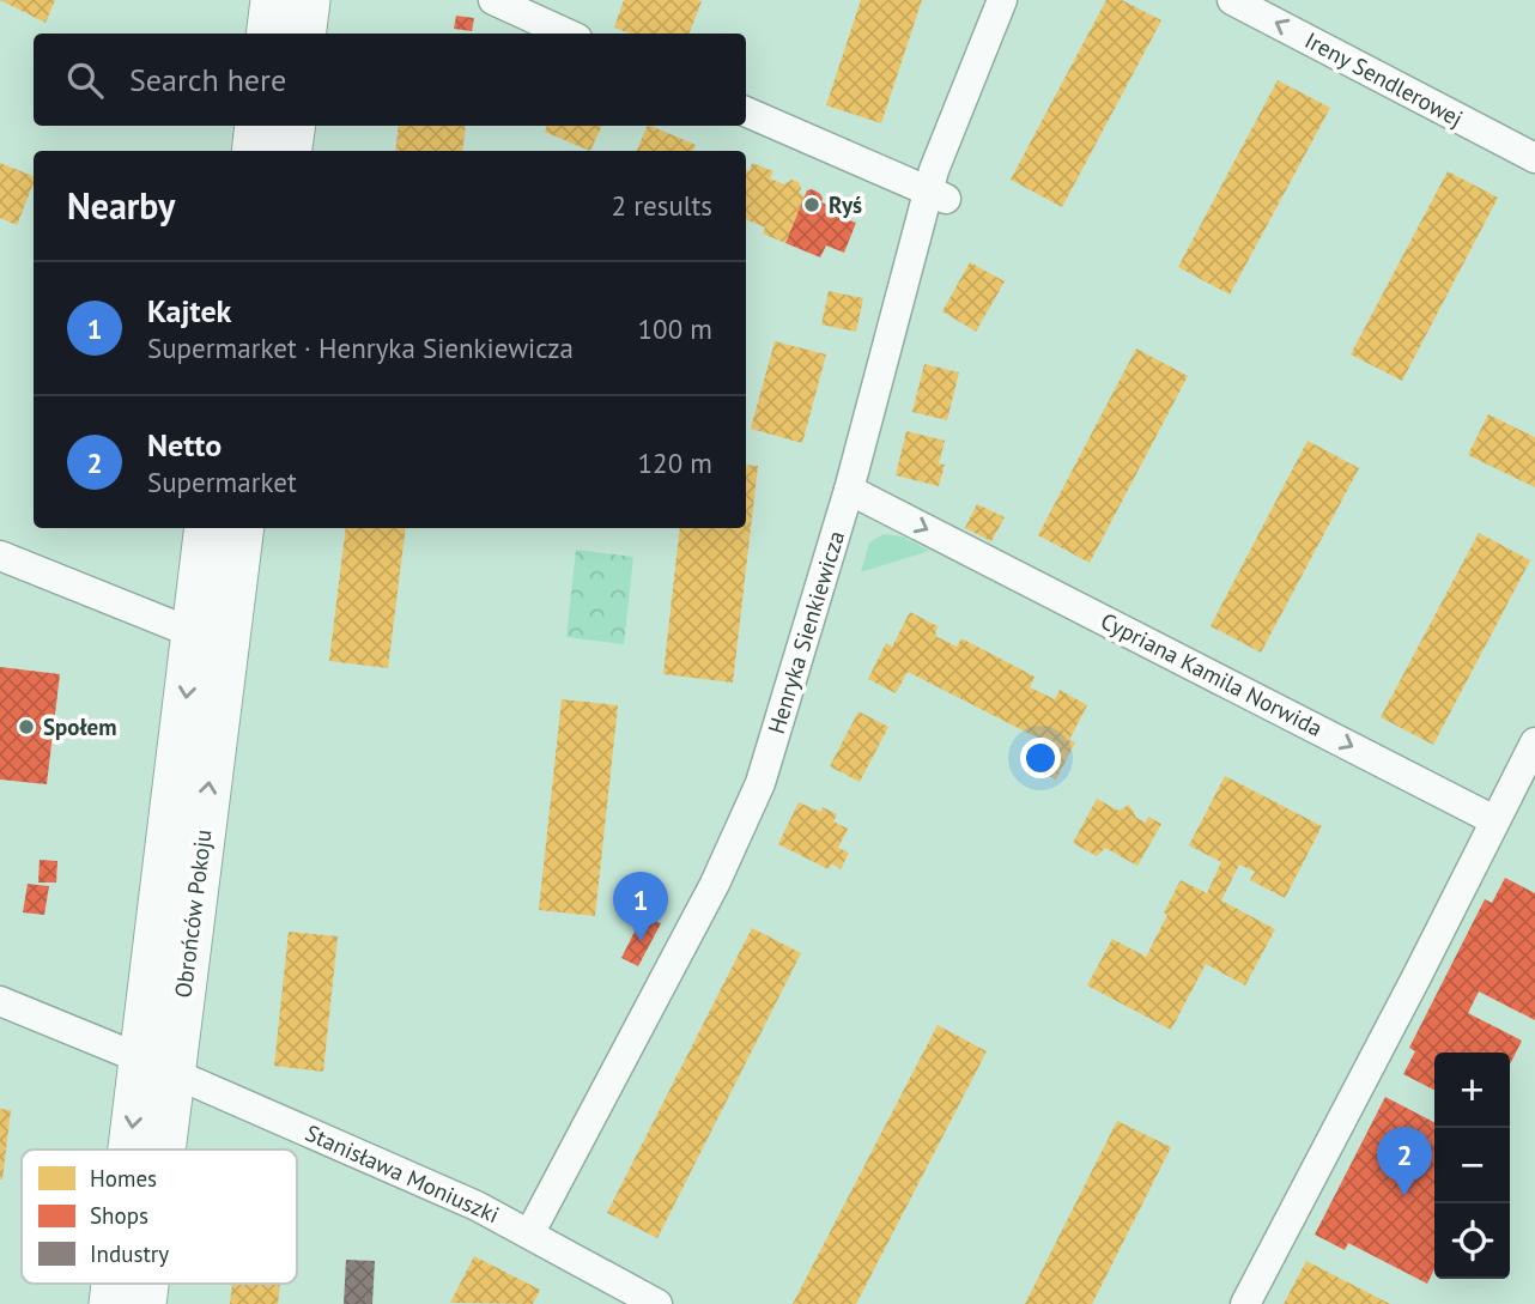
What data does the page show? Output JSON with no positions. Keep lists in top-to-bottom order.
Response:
{
  "streets": {
    "main road": ["Obrońców Pokoju"],
    "street": [
      "Ireny Sendlerowej",
      "Henryka Sienkiewicza",
      "Cypriana Kamila Norwida",
      "Stanisława Moniuszki"
    ]
  },
  "crossings": [
    ["Henryka Sienkiewicza", "Cypriana Kamila Norwida"],
    ["Henryka Sienkiewicza", "Stanisława Moniuszki"],
    ["Obrońców Pokoju", "Stanisława Moniuszki"]
  ],
  "one_way": ["Ireny Sendlerowej", "Cypriana Kamila Norwida"],
  "places": ["Ryś", "Społem"],
  "legend": ["Homes", "Shops", "Industry"],
  "page": {
    "search": "Search here",
    "heading": ["Nearby", "2 results"],
    "list": [
      {
        "mark": "1",
        "name": "Kajtek",
        "note": "Supermarket · Henryka Sienkiewicza",
        "value": "100 m"
      },
      {
        "mark": "2",
        "name": "Netto",
        "note": "Supermarket",
        "value": "120 m"
      }
    ],
    "pins": ["1", "2"],
    "map_buttons": ["+", "−"]
  }
}
